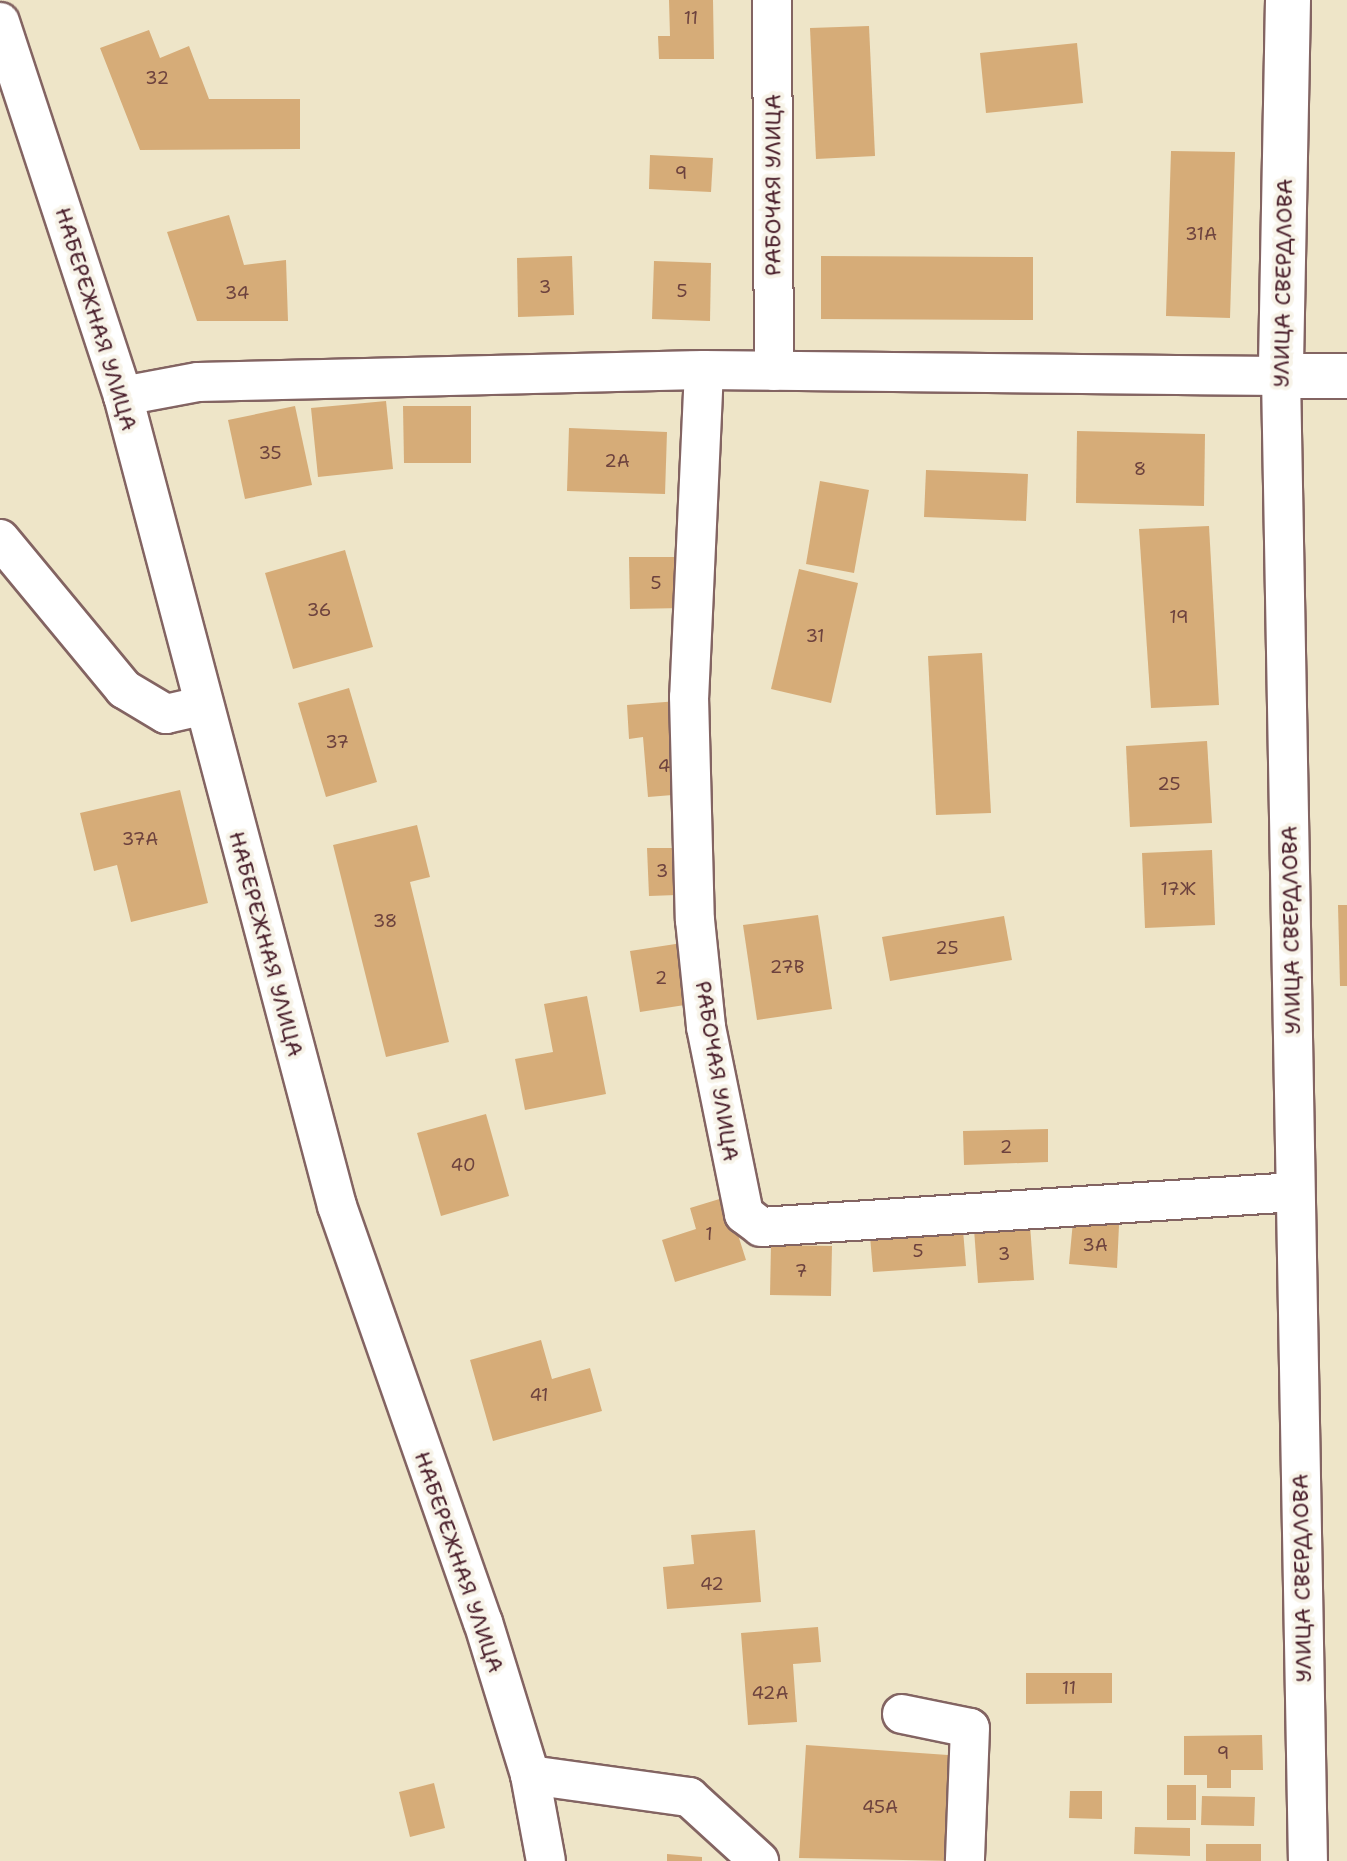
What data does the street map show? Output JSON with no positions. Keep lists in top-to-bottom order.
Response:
{
  "streets": {
    "main road": ["УЛИЦА СВЕРДЛОВА"],
    "street": ["РАБОЧАЯ УЛИЦА", "НАБЕРЕЖНАЯ УЛИЦА"]
  },
  "crossings": [
    ["РАБОЧАЯ УЛИЦА", "УЛИЦА СВЕРДЛОВА"]
  ],
  "house_numbers": [
    "11",
    "32",
    "9",
    "31А",
    "3",
    "5",
    "34",
    "35",
    "2А",
    "8",
    "5",
    "36",
    "19",
    "31",
    "37",
    "4",
    "25",
    "37А",
    "3",
    "17Ж",
    "38",
    "25",
    "27В",
    "2",
    "2",
    "40",
    "1",
    "3А",
    "5",
    "3",
    "7",
    "41",
    "42",
    "11",
    "42А",
    "9",
    "45А"
  ]
}
